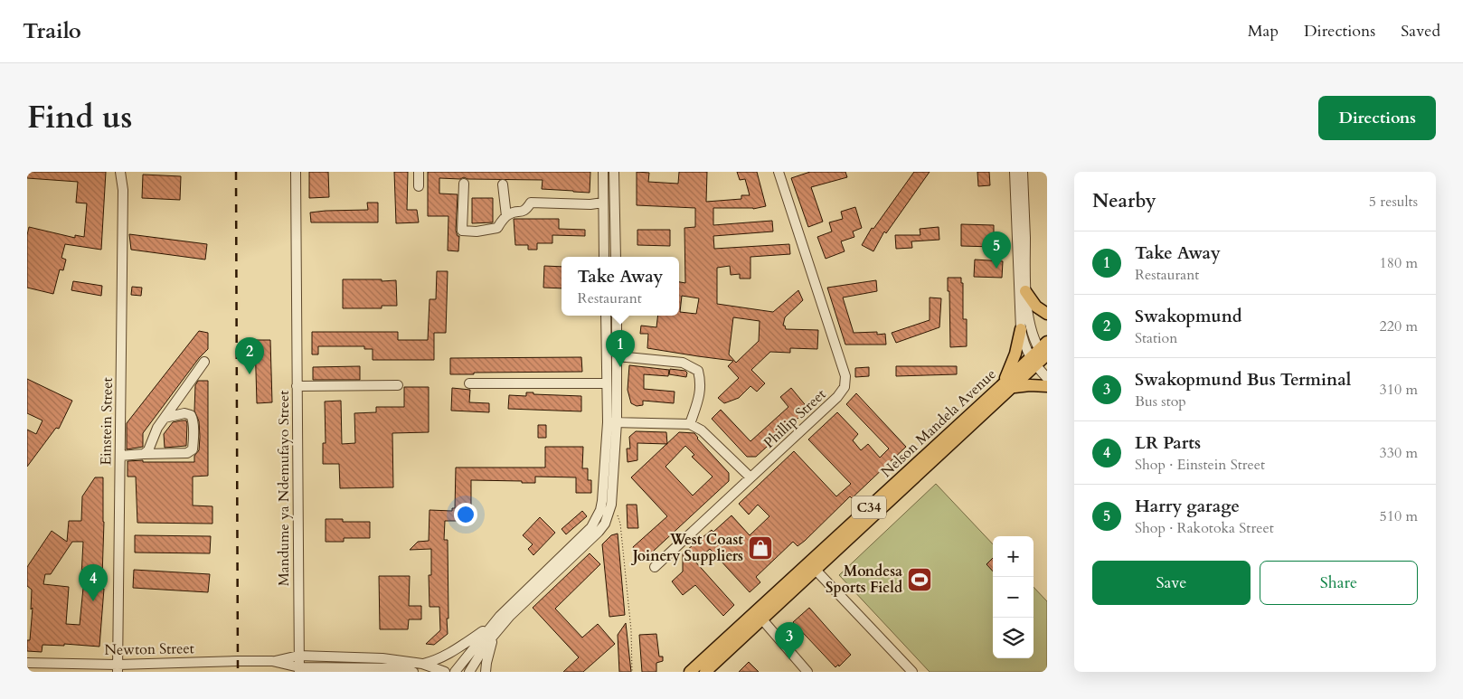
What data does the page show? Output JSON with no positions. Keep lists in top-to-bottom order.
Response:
{
  "streets": {
    "main road": ["Nelson Mandela Avenue", "C34"],
    "street": [
      "Phillip Street",
      "Einstein Street",
      "Mandume ya Ndemufayo Street",
      "Newton Street"
    ]
  },
  "crossings": [
    ["Einstein Street", "Newton Street"],
    ["Mandume ya Ndemufayo Street", "Newton Street"]
  ],
  "places": {
    "shop": ["West Coast Joinery Suppliers"],
    "sports": ["Mondesa Sports Field"]
  },
  "page": {
    "header": "Trailo",
    "nav": ["Map", "Directions", "Saved"],
    "title": "Find us",
    "buttons": [
      "Directions",
      ["Save", "Share"]
    ],
    "heading": ["Nearby", "5 results"],
    "list": [
      {
        "mark": "1",
        "name": "Take Away",
        "note": "Restaurant",
        "value": "180 m"
      },
      {
        "mark": "2",
        "name": "Swakopmund",
        "note": "Station",
        "value": "220 m"
      },
      {
        "mark": "3",
        "name": "Swakopmund Bus Terminal",
        "note": "Bus stop",
        "value": "310 m"
      },
      {
        "mark": "4",
        "name": "LR Parts",
        "note": "Shop · Einstein Street",
        "value": "330 m"
      },
      {
        "mark": "5",
        "name": "Harry garage",
        "note": "Shop · Rakotoka Street",
        "value": "510 m"
      }
    ],
    "pins": [
      "5",
      "1",
      "2",
      "4",
      "3"
    ],
    "popup": ["Take Away", "Restaurant"],
    "map_buttons": ["+", "−"]
  }
}
